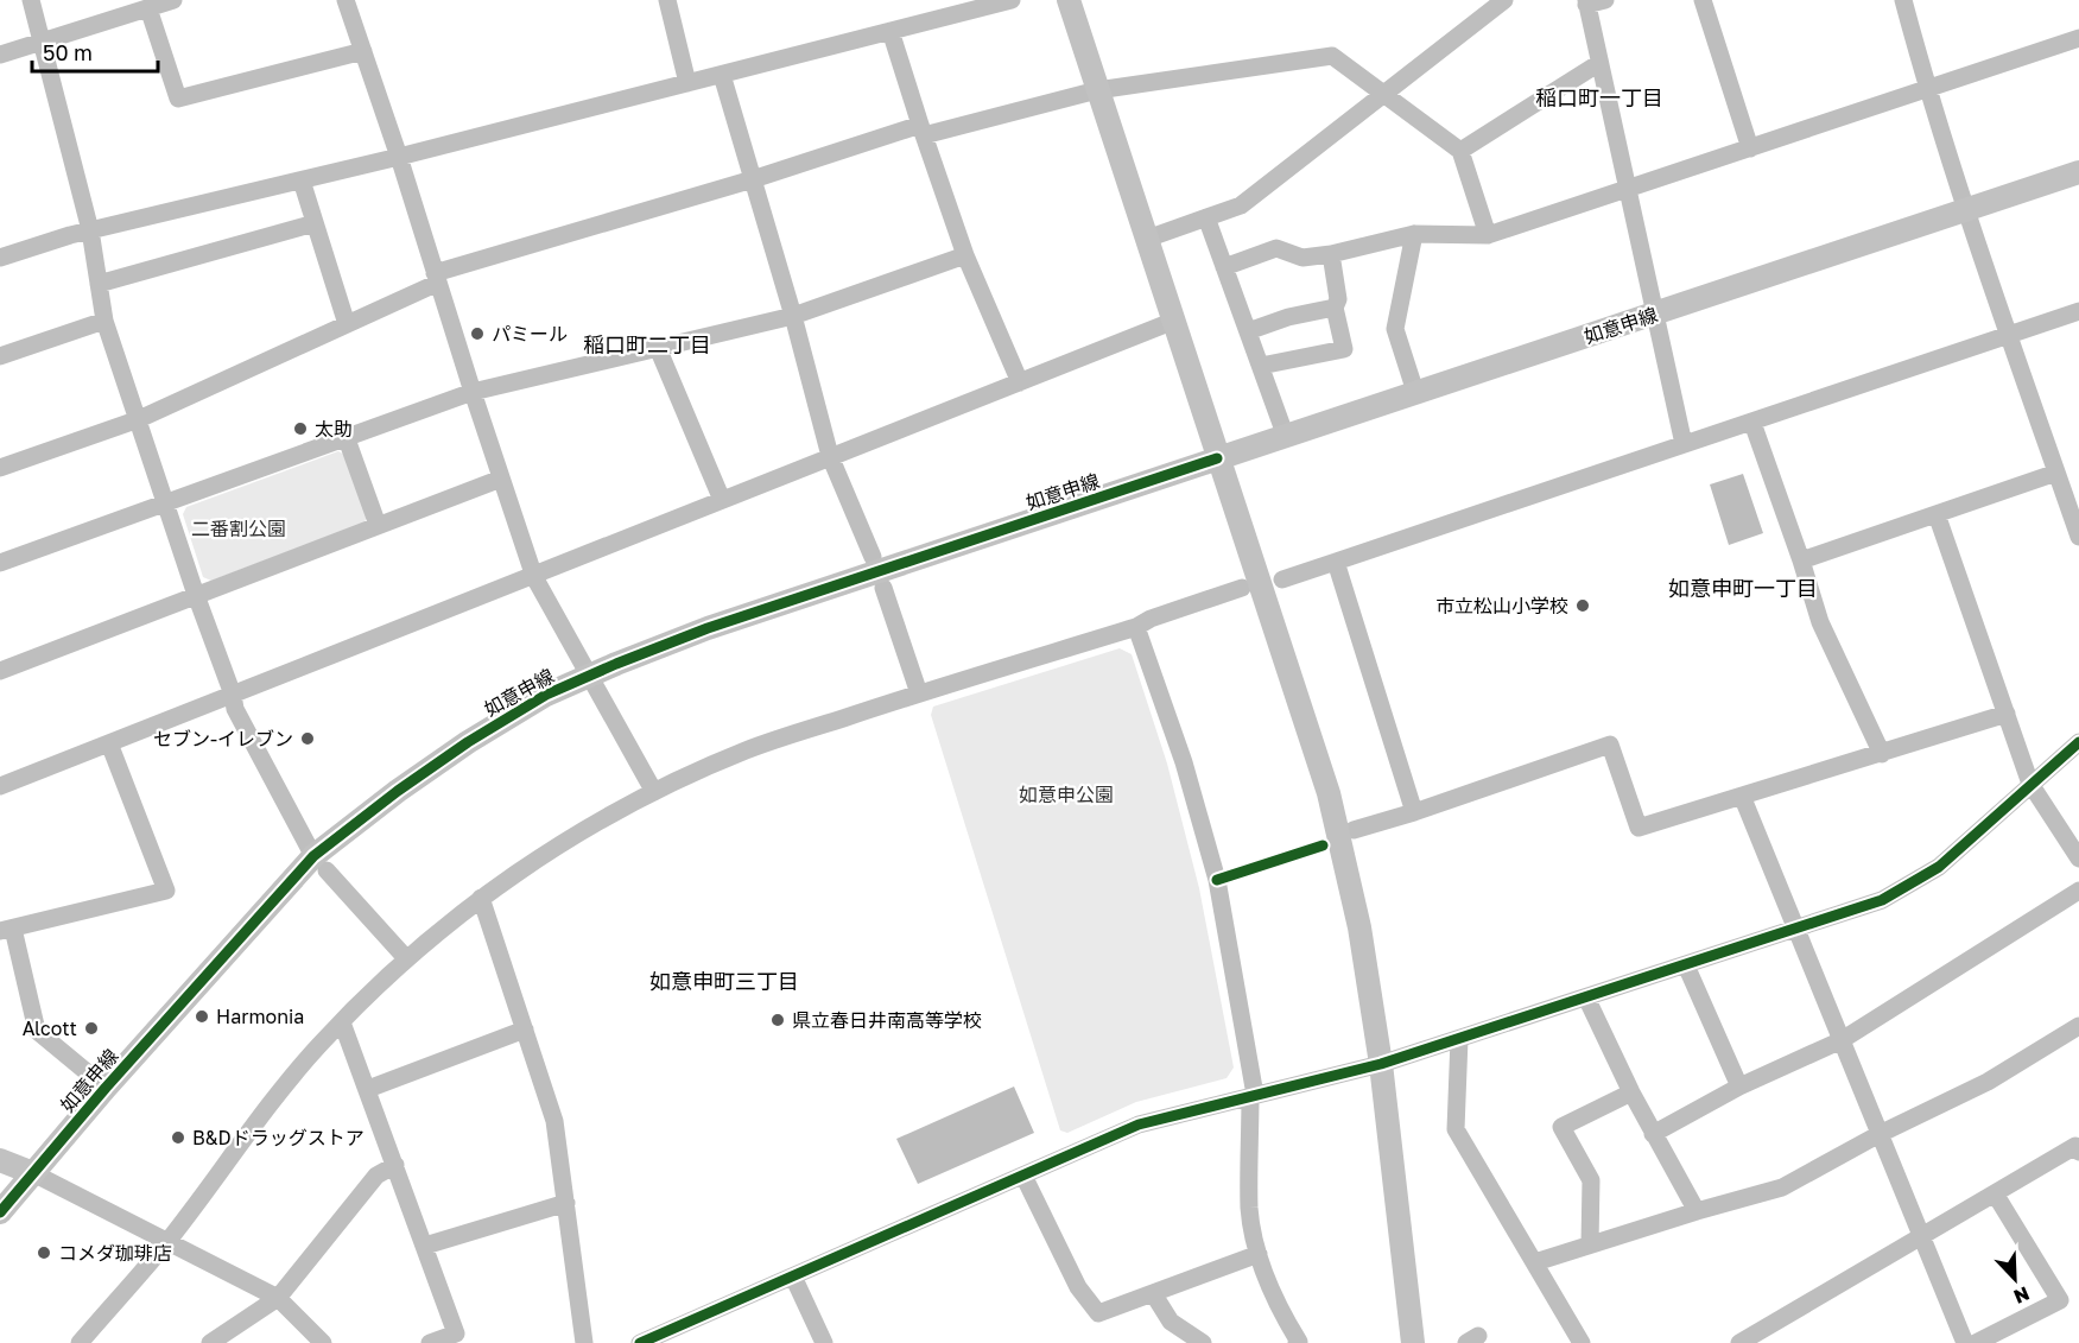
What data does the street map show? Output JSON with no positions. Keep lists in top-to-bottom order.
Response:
{
  "streets": {
    "street": ["如意申線"]
  },
  "districts": [
    "稲口町一丁目",
    "稲口町二丁目",
    "如意申町一丁目",
    "如意申町三丁目"
  ],
  "parks": ["二番割公園", "如意申公園"],
  "places": [
    "パミール",
    "太助",
    "市立松山小学校",
    "セブン-イレブン",
    "Harmonia",
    "県立春日井南高等学校",
    "Alcott",
    "B&Dドラッグストア",
    "コメダ珈琲店"
  ],
  "scale_bar": "50 m",
  "north": "bottom right"
}
